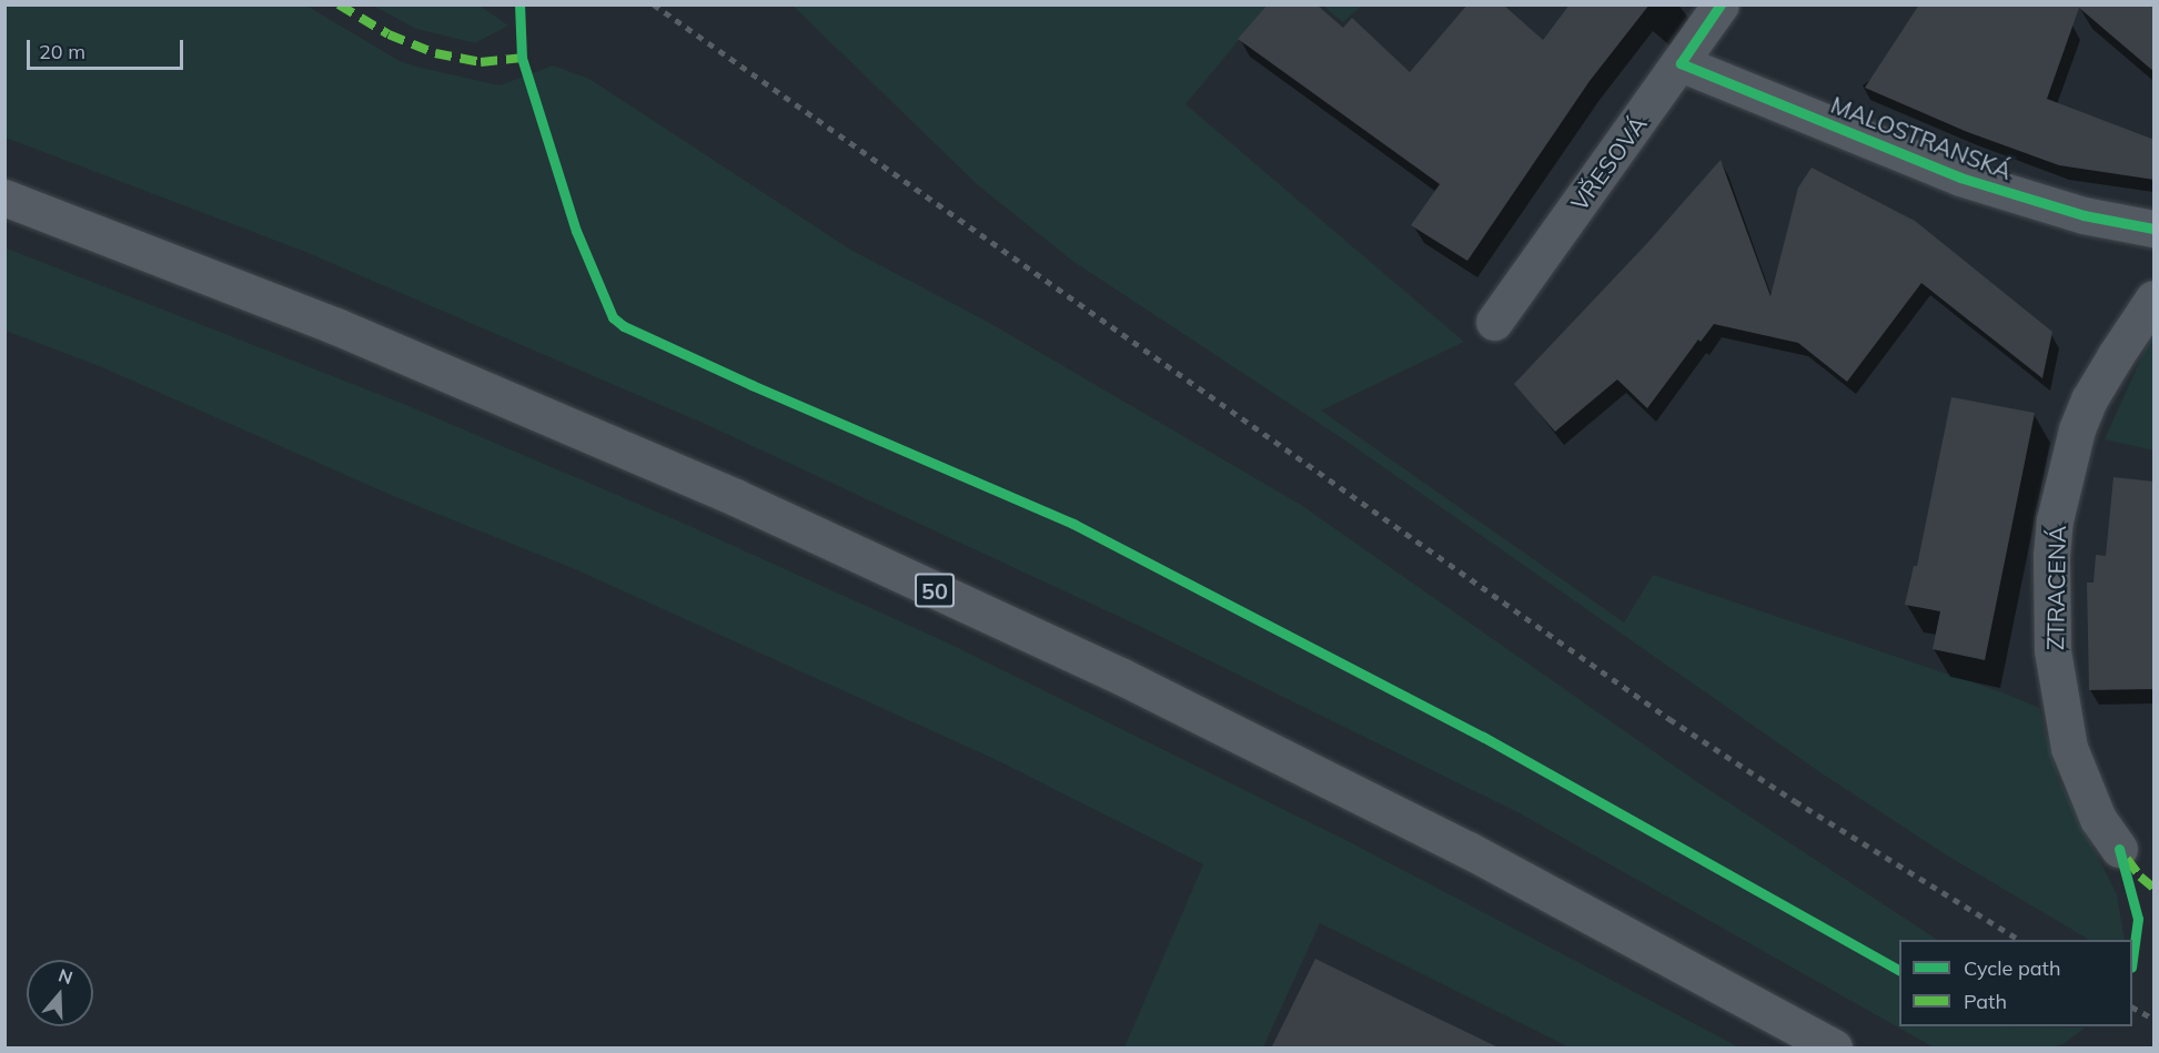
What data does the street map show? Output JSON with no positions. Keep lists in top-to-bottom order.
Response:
{
  "streets": {
    "main road": ["50"],
    "street": ["MALOSTRANSKÁ", "VŘESOVÁ", "ZTRACENÁ"]
  },
  "crossings": [
    ["MALOSTRANSKÁ", "VŘESOVÁ"]
  ],
  "legend": ["Cycle path", "Path"],
  "scale_bar": "20 m",
  "north": "top"
}
